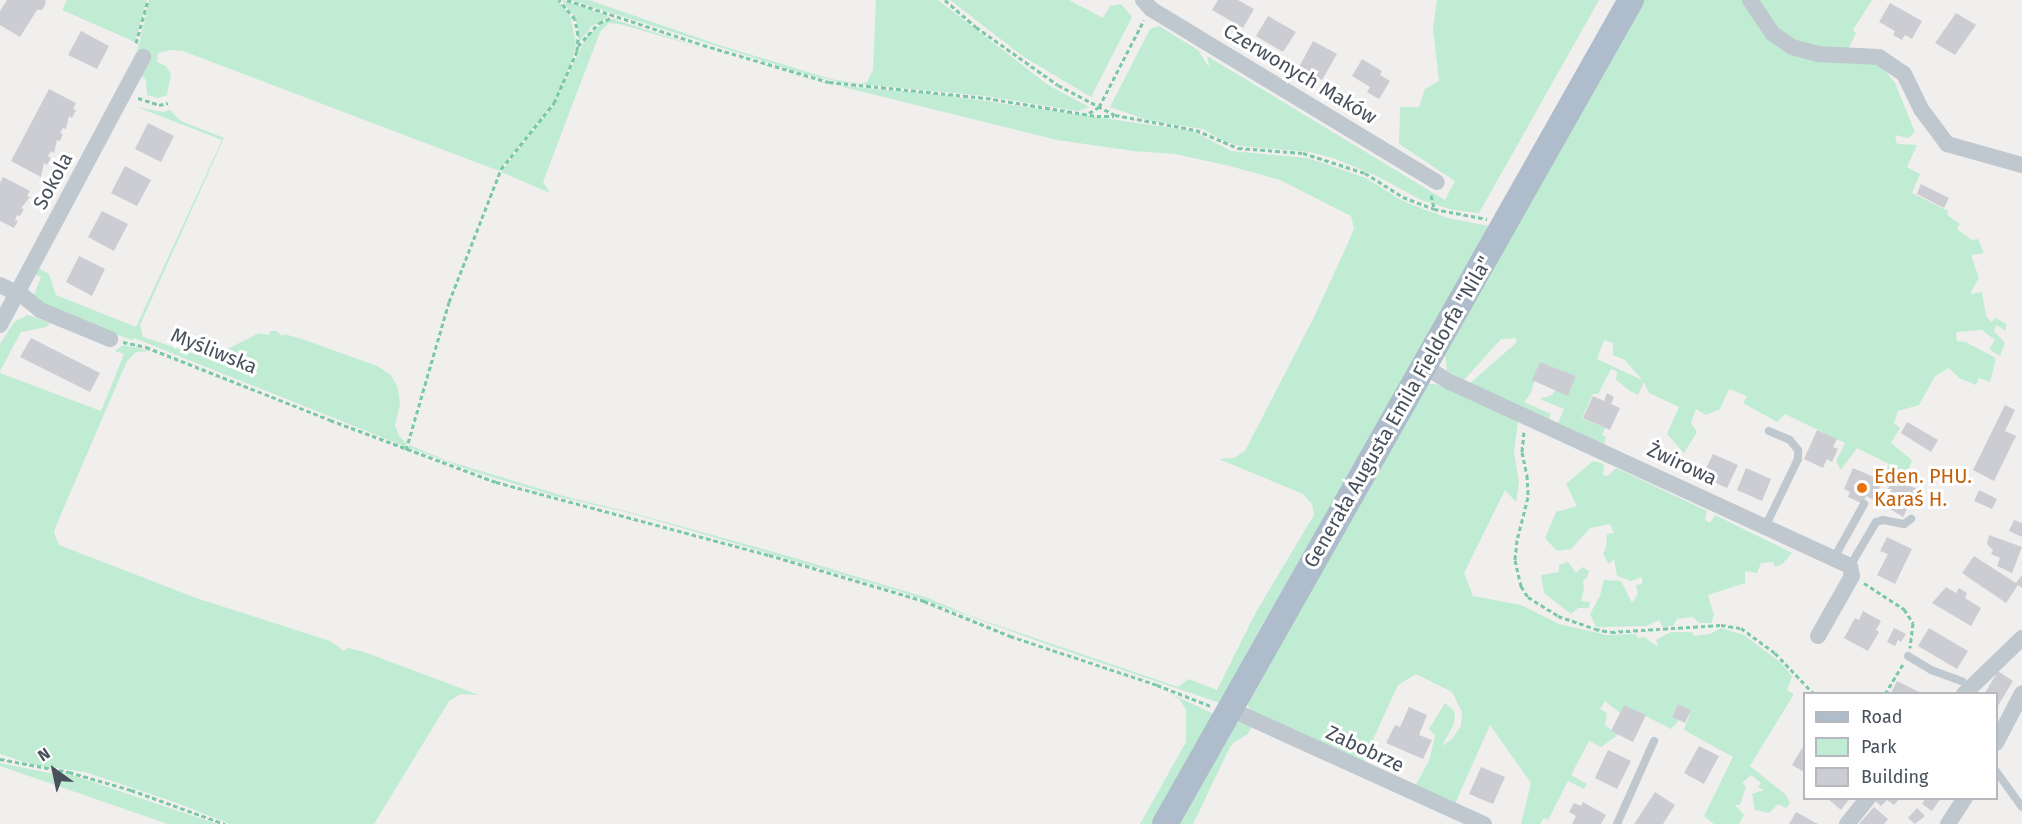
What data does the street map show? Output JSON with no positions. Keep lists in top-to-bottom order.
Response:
{
  "streets": {
    "main road": ["Generała Augusta Emila Fieldorfa \"Nila\""],
    "street": [
      "Czerwonych Maków",
      "Sokola",
      "Żwirowa",
      "Zabobrze"
    ],
    "path": ["Myśliwska"]
  },
  "crossings": [
    ["Myśliwska", "Generała Augusta Emila Fieldorfa \"Nila\""],
    ["Myśliwska", "Zabobrze"],
    ["Generała Augusta Emila Fieldorfa \"Nila\"", "Żwirowa"],
    ["Generała Augusta Emila Fieldorfa \"Nila\"", "Zabobrze"]
  ],
  "places": ["Eden. PHU. Karaś H."],
  "legend": ["Road", "Park", "Building"],
  "north": "top left"
}
